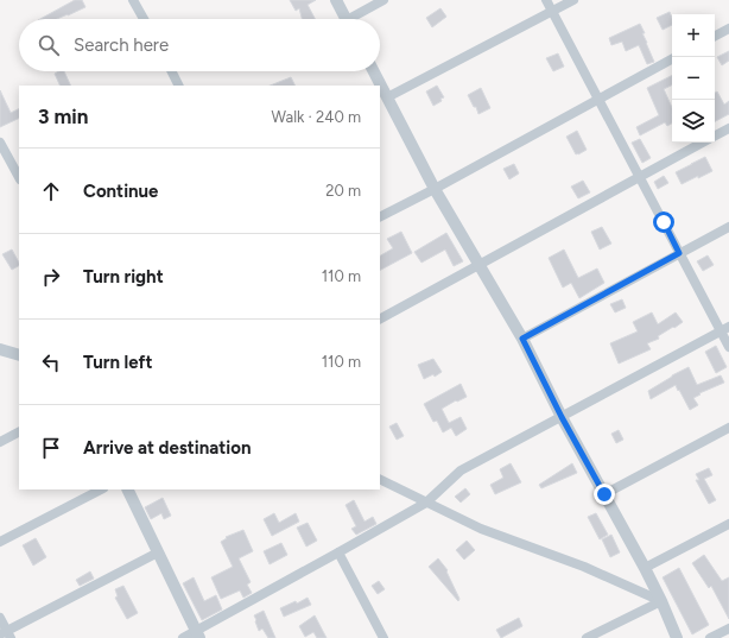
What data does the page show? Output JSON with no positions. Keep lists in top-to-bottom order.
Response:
{
  "page": {
    "map_buttons": ["+", "−"],
    "search": "Search here",
    "heading": ["3 min", "Walk · 240 m"],
    "list": [
      ["Continue", "20 m"],
      ["Turn right", "110 m"],
      ["Turn left", "110 m"],
      "Arrive at destination"
    ]
  }
}
